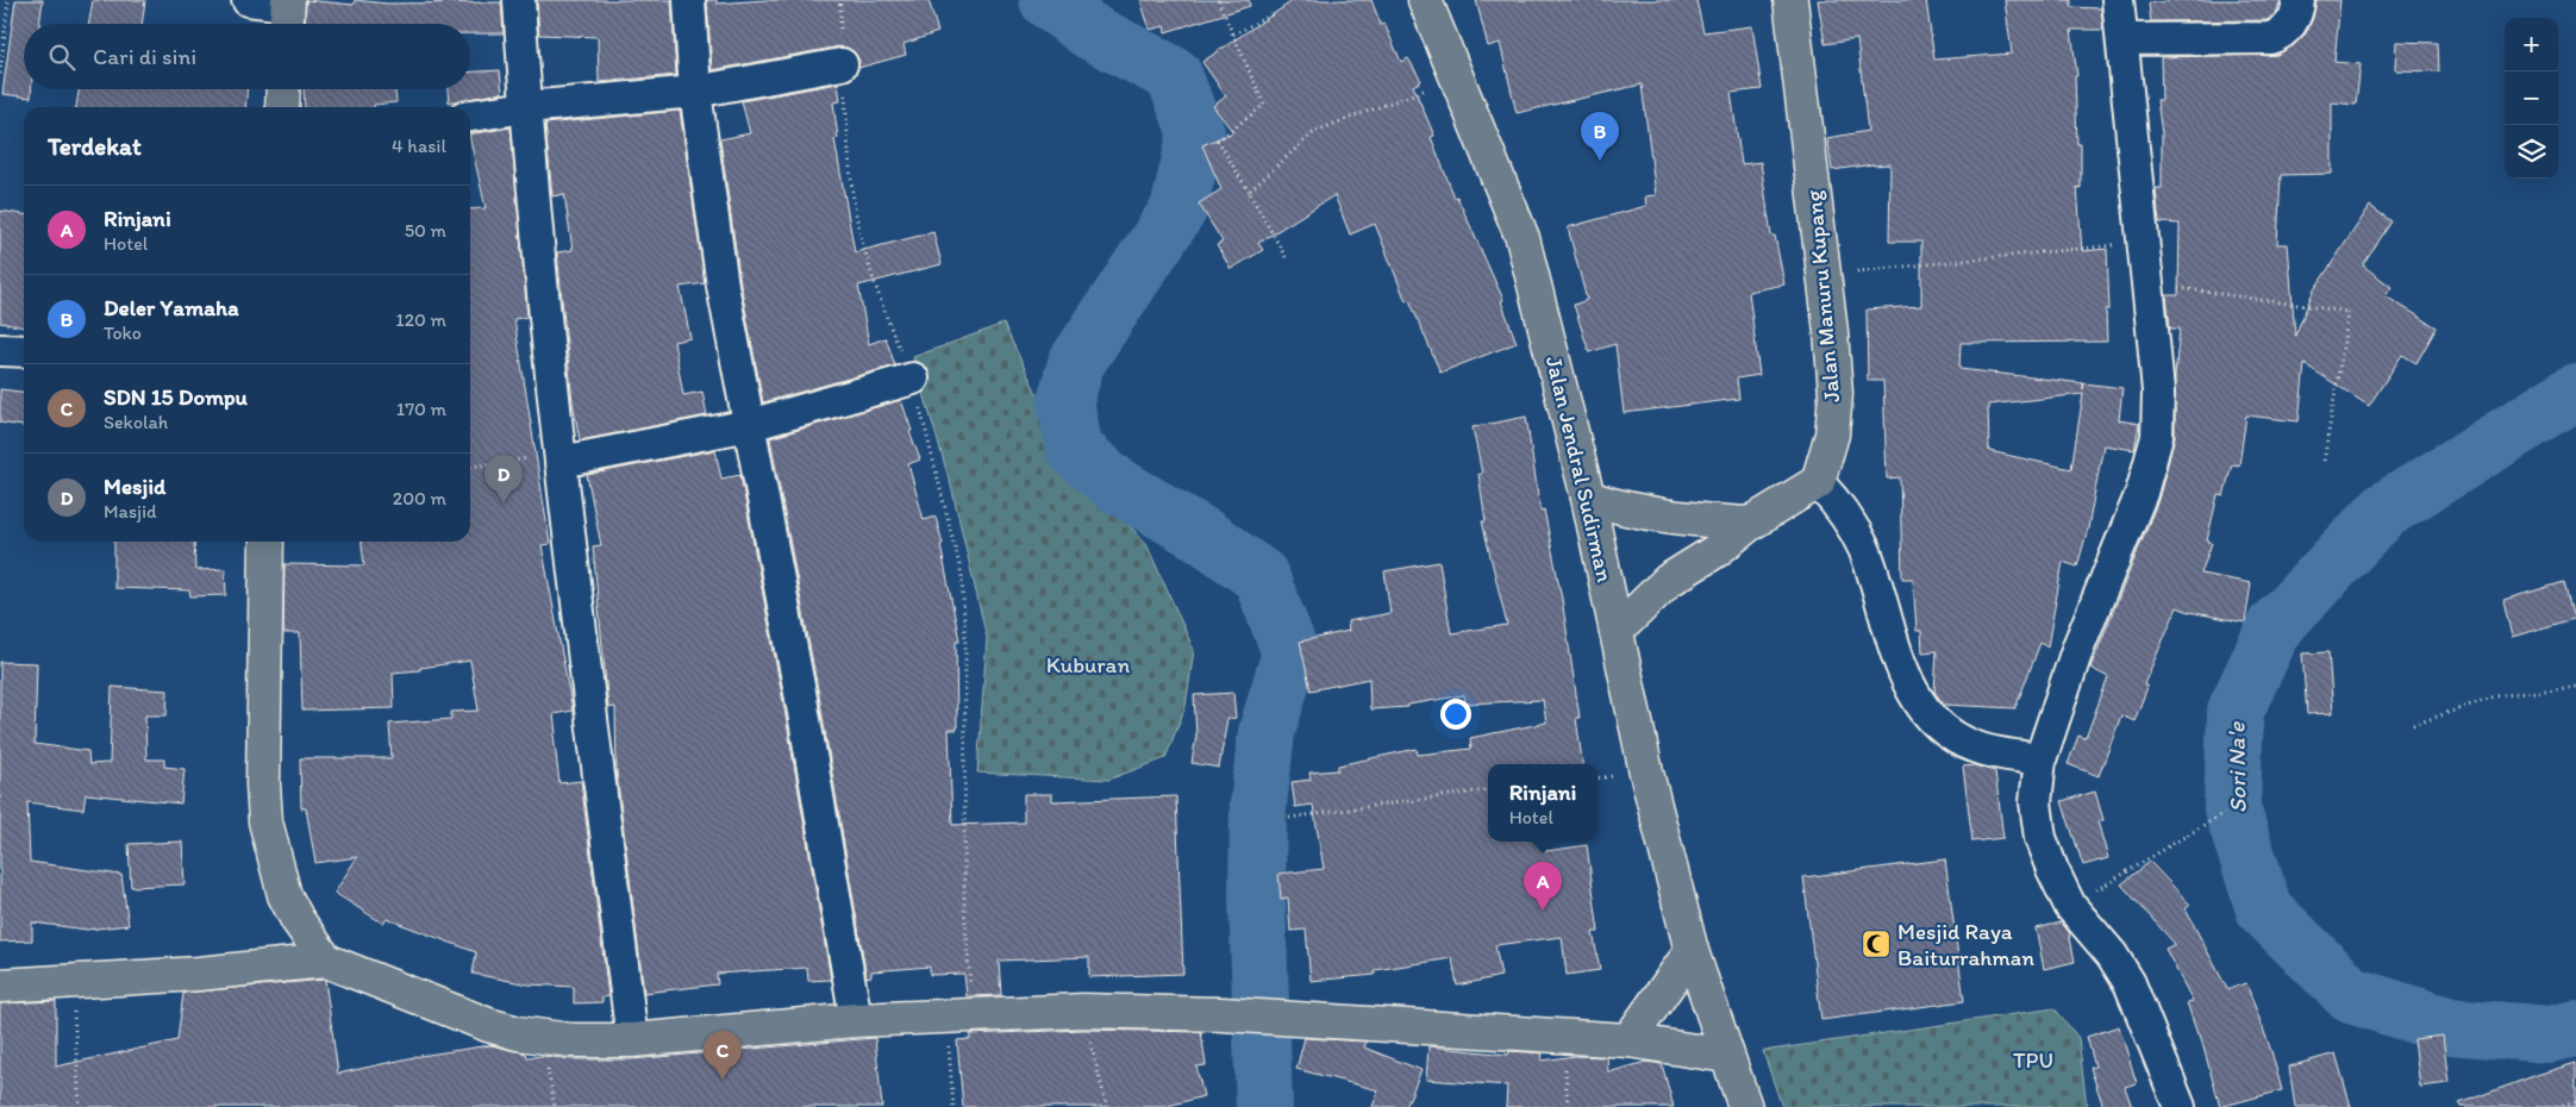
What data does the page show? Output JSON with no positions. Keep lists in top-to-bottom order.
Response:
{
  "streets": {
    "main road": ["Jalan Manuru Kupang", "Jalan Jendral Sudirman"]
  },
  "water": ["Sori Na'e"],
  "parks": ["Kuburan", "TPU"],
  "places": {
    "mosque": ["Mesjid Raya Baiturrahman"]
  },
  "page": {
    "map_buttons": ["+", "−"],
    "search": "Cari di sini",
    "heading": ["Terdekat", "4 hasil"],
    "pins": [
      "B",
      "D",
      "A",
      "C"
    ],
    "list": [
      {
        "mark": "A",
        "name": "Rinjani",
        "note": "Hotel",
        "value": "50 m"
      },
      {
        "mark": "B",
        "name": "Deler Yamaha",
        "note": "Toko",
        "value": "120 m"
      },
      {
        "mark": "C",
        "name": "SDN 15 Dompu",
        "note": "Sekolah",
        "value": "170 m"
      },
      {
        "mark": "D",
        "name": "Mesjid",
        "note": "Masjid",
        "value": "200 m"
      }
    ],
    "popup": ["Rinjani", "Hotel"]
  }
}
